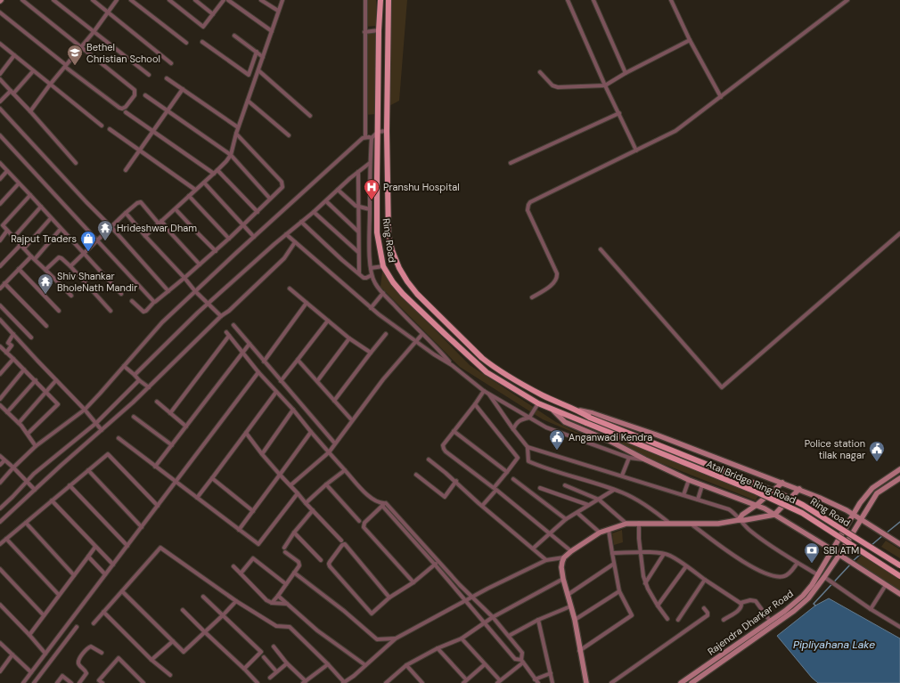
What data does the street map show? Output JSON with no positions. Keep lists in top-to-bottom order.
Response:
{
  "streets": {
    "main road": ["Ring Road", "Atal Bridge Ring Road"],
    "street": ["Rajendra Dharkar Road"]
  },
  "crossings": [
    ["Ring Road", "Atal Bridge Ring Road"]
  ],
  "water": ["Pipliyahana Lake"],
  "places": {
    "school or university": ["Bethel Christian School"],
    "hospital": ["Pranshu Hospital"],
    "temple": ["Hrideshwar Dham", "Shiv Shankar BholeNath Mandir"],
    "shop": ["Rajput Traders"],
    "public building": ["Anganwadi Kendra", "Police station tilak nagar"],
    "bank": ["SBI ATM"]
  }
}
